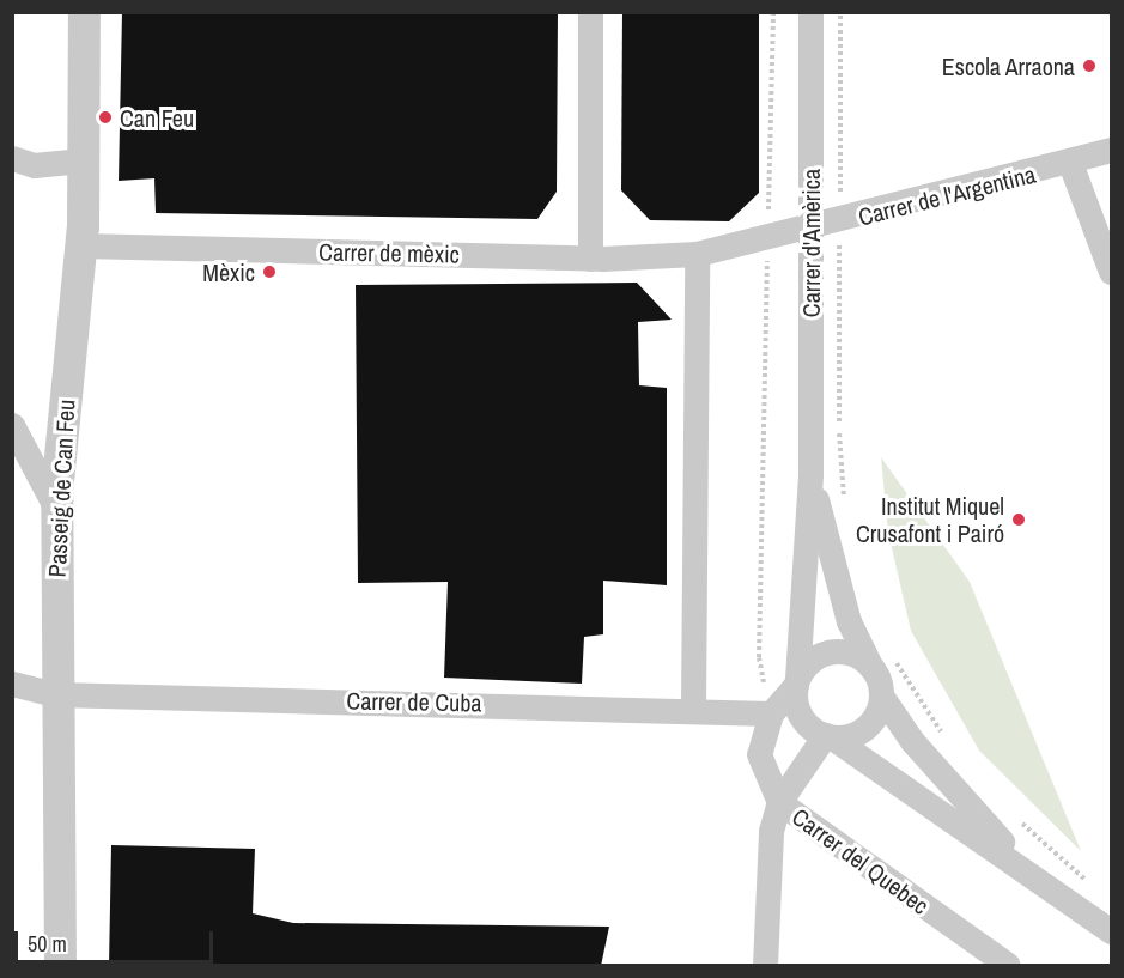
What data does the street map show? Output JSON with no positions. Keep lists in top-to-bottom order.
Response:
{
  "streets": {
    "street": [
      "Carrer de l'Argentina",
      "Carrer d'Amèrica",
      "Carrer de mèxic",
      "Passeig de Can Feu",
      "Carrer de Cuba",
      "Carrer del Quebec"
    ]
  },
  "crossings": [
    ["Carrer de l'Argentina", "Carrer d'Amèrica"],
    ["Carrer de l'Argentina", "Carrer de mèxic"],
    ["Carrer d'Amèrica", "Carrer del Quebec"],
    ["Carrer de mèxic", "Passeig de Can Feu"],
    ["Passeig de Can Feu", "Carrer de Cuba"]
  ],
  "places": [
    "Escola Arraona",
    "Can Feu",
    "Mèxic",
    "Institut Miquel Crusafont i Pairó"
  ],
  "scale_bar": "50 m"
}
